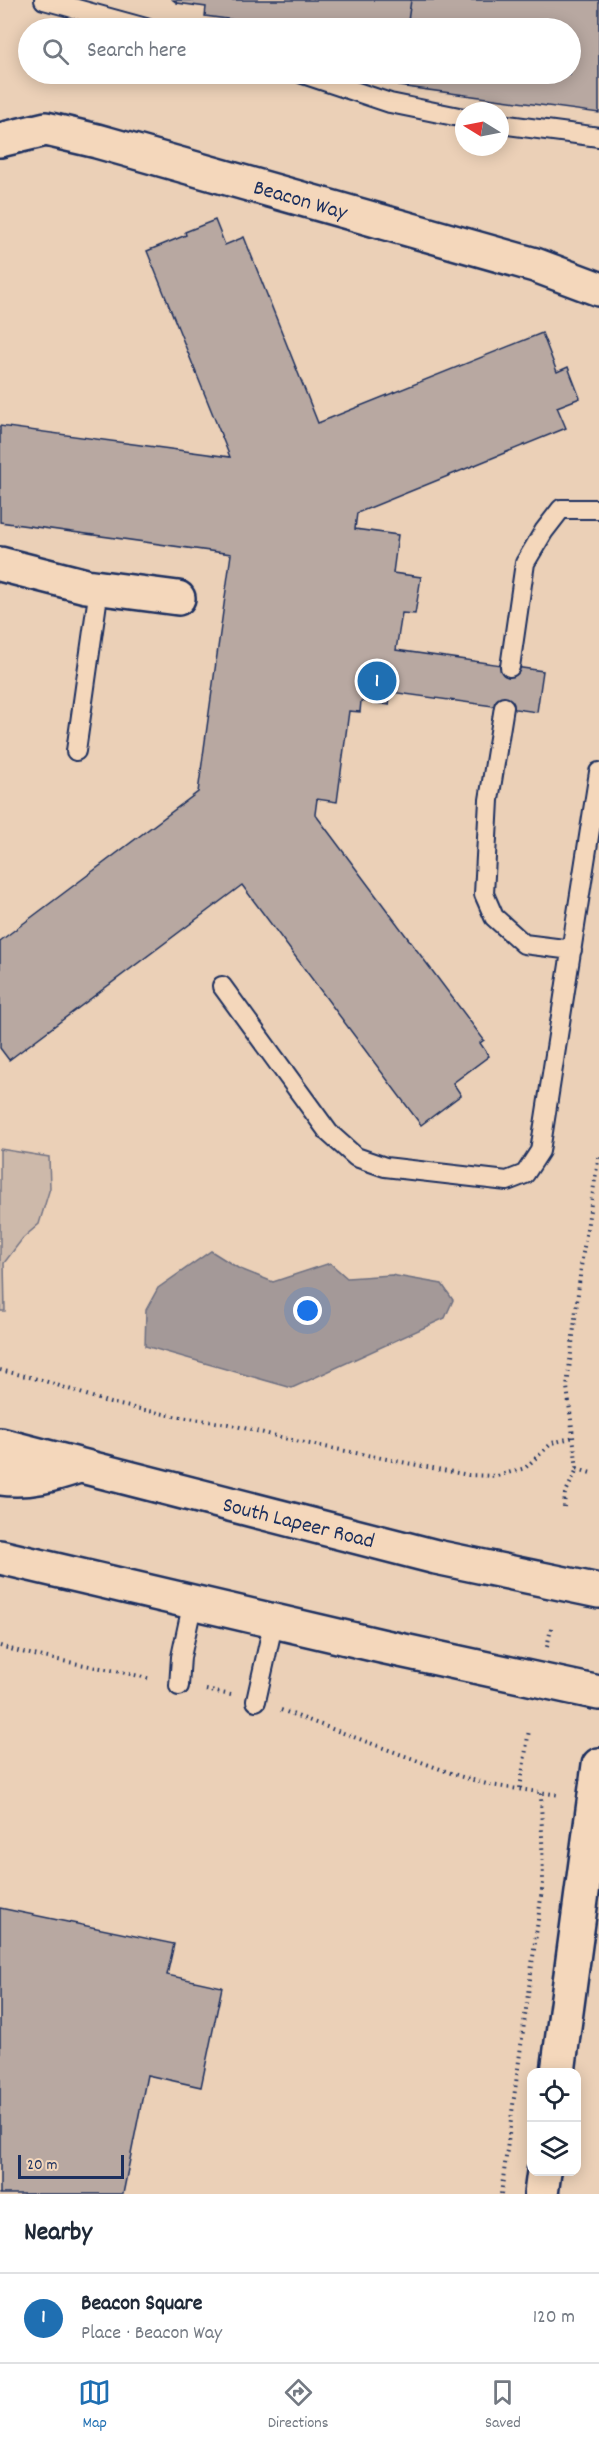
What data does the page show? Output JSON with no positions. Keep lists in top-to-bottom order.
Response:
{
  "streets": {
    "main road": ["Beacon Way", "South Lapeer Road"]
  },
  "scale_bar": "20 m",
  "north": "left",
  "page": {
    "search": "Search here",
    "pins": "1",
    "scale": "20 m",
    "heading": "Nearby",
    "list": [
      {
        "mark": "1",
        "name": "Beacon Square",
        "note": "Place · Beacon Way",
        "value": "120 m"
      }
    ],
    "nav": ["Map", "Directions", "Saved"]
  }
}
